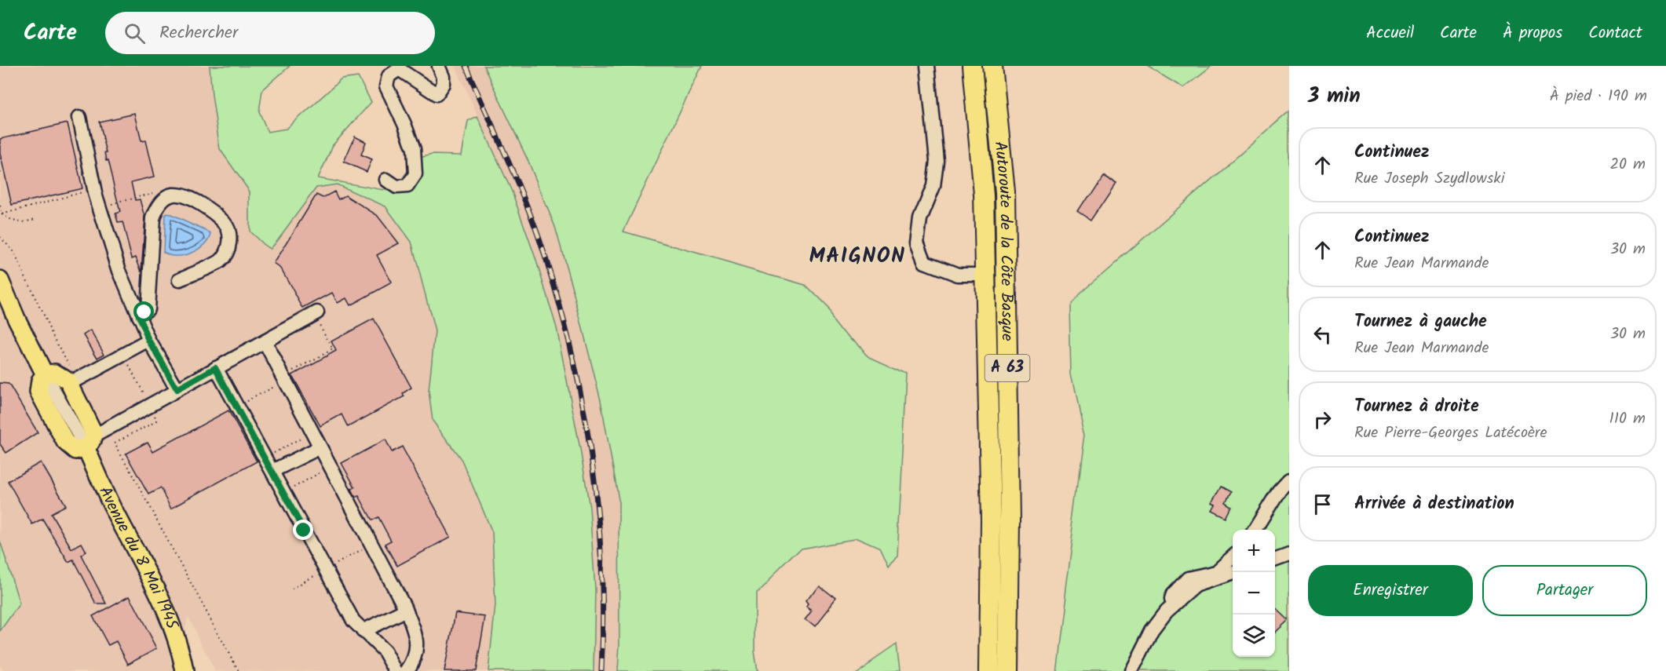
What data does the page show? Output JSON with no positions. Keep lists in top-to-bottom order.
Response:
{
  "streets": {
    "highway": ["Autoroute de la Côte Basque", "A 63"],
    "main road": ["Avenue du 8 Mai 1945"]
  },
  "districts": ["MAIGNON"],
  "page": {
    "header": "Carte",
    "search": "Rechercher",
    "nav": [
      "Accueil",
      "Carte",
      "À propos",
      "Contact"
    ],
    "heading": ["3 min", "À pied · 190 m"],
    "list": [
      ["Continuez", "Rue Joseph Szydlowski", "20 m"],
      ["Continuez", "Rue Jean Marmande", "30 m"],
      ["Tournez à gauche", "Rue Jean Marmande", "30 m"],
      ["Tournez à droite", "Rue Pierre-Georges Latécoère", "110 m"],
      "Arrivée à destination"
    ],
    "map_buttons": ["+", "−"],
    "buttons": ["Enregistrer", "Partager"]
  }
}
